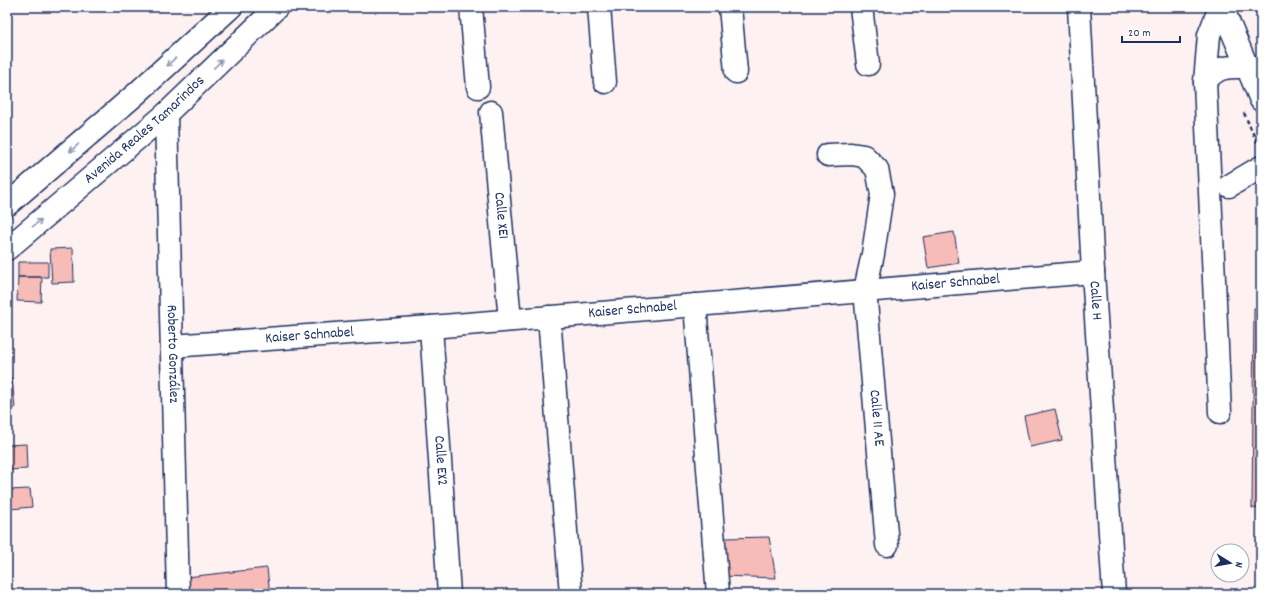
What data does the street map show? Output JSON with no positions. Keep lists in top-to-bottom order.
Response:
{
  "streets": {
    "street": [
      "Avenida Reales Tamarindos",
      "Calle XE1",
      "Kaiser Schnabel",
      "Calle H",
      "Roberto González",
      "Calle 11 AE",
      "Calle EX2"
    ]
  },
  "crossings": [
    ["Avenida Reales Tamarindos", "Roberto González"],
    ["Calle XE1", "Kaiser Schnabel"],
    ["Kaiser Schnabel", "Calle H"],
    ["Kaiser Schnabel", "Roberto González"],
    ["Kaiser Schnabel", "Calle 11 AE"],
    ["Kaiser Schnabel", "Calle EX2"]
  ],
  "scale_bar": "20 m",
  "north": "right"
}
